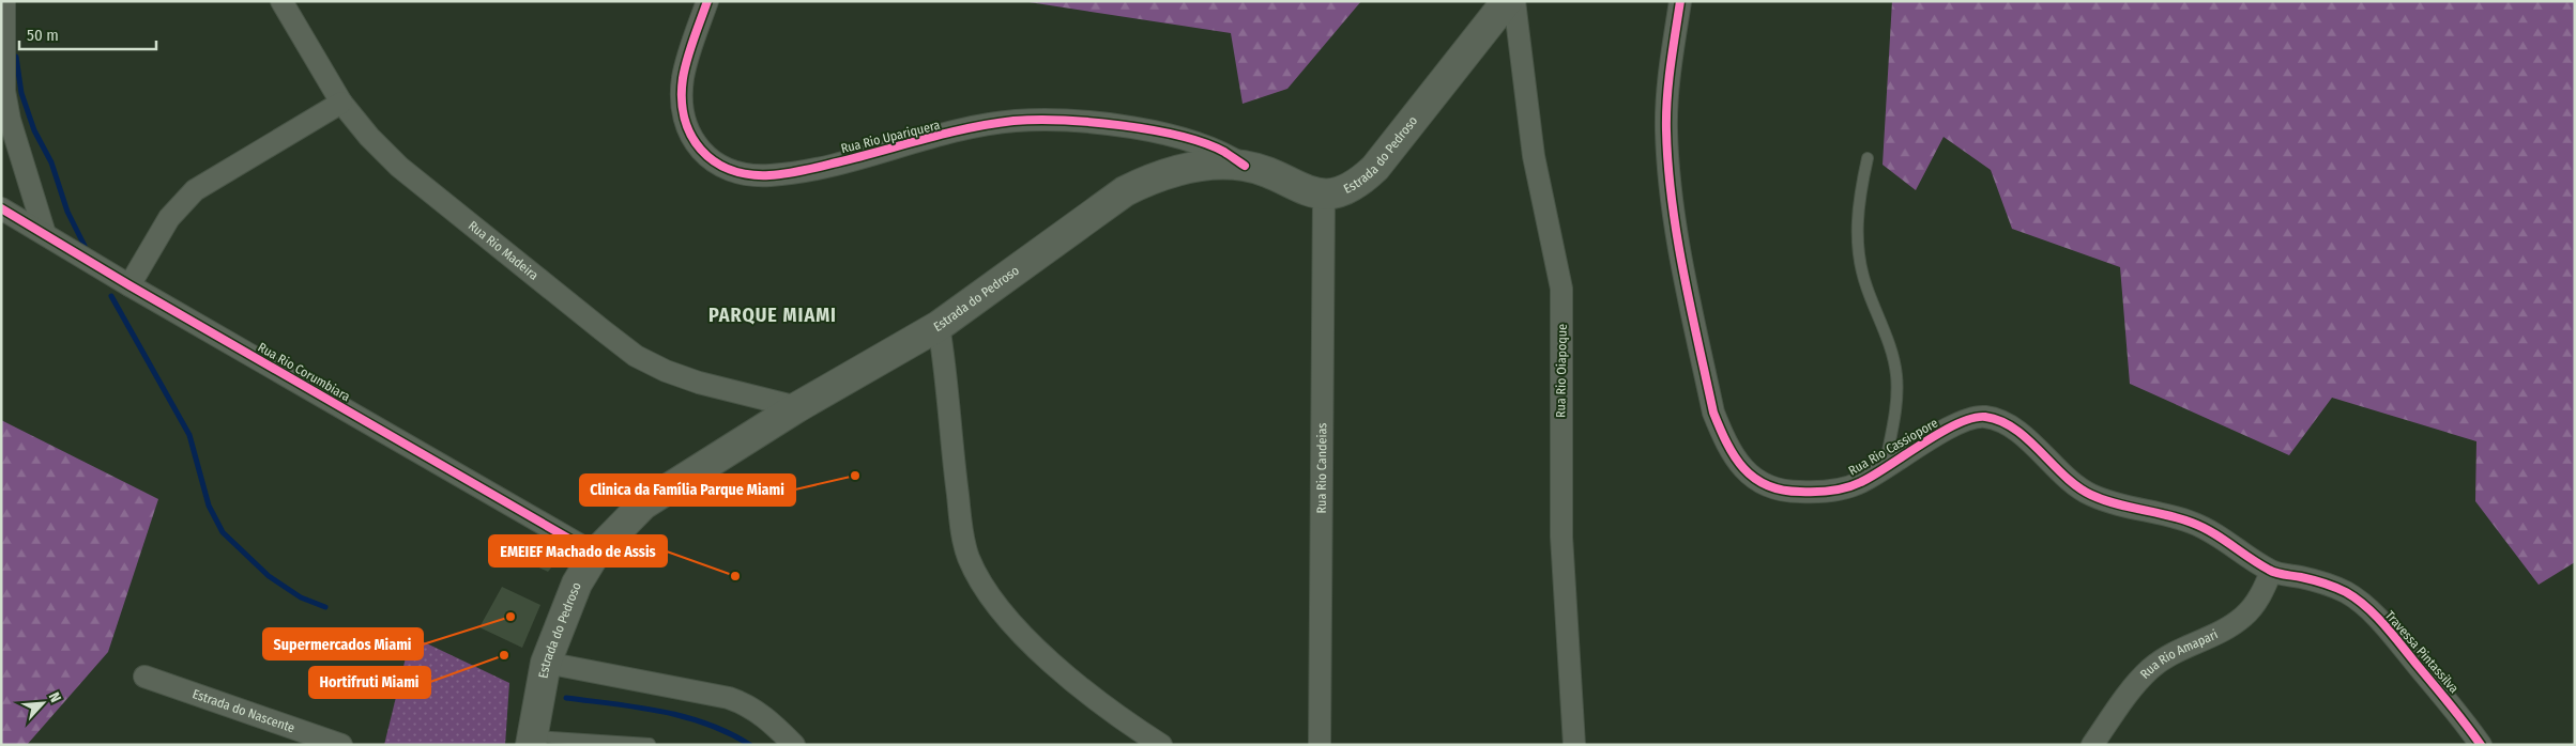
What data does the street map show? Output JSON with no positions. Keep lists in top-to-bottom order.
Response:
{
  "streets": {
    "main road": ["Estrada do Pedroso"],
    "street": [
      "Rua Rio Upariquera",
      "Rua Rio Madeira",
      "Rua Rio Oiapoque",
      "Rua Rio Corumbiara",
      "Rua Rio Cassiopore",
      "Rua Rio Candeias",
      "Travessa Pintassilva",
      "Rua Rio Amapari",
      "Estrada do Nascente"
    ]
  },
  "crossings": [
    ["Rua Rio Upariquera", "Estrada do Pedroso"],
    ["Estrada do Pedroso", "Rua Rio Madeira"],
    ["Estrada do Pedroso", "Rua Rio Corumbiara"],
    ["Estrada do Pedroso", "Rua Rio Candeias"],
    ["Rua Rio Cassiopore", "Travessa Pintassilva"],
    ["Rua Rio Cassiopore", "Rua Rio Amapari"],
    ["Travessa Pintassilva", "Rua Rio Amapari"]
  ],
  "districts": ["PARQUE MIAMI"],
  "places": [
    "Clinica da Família Parque Miami",
    "EMEIEF Machado de Assis",
    "Supermercados Miami",
    "Hortifruti Miami"
  ],
  "scale_bar": "50 m",
  "north": "top right"
}
